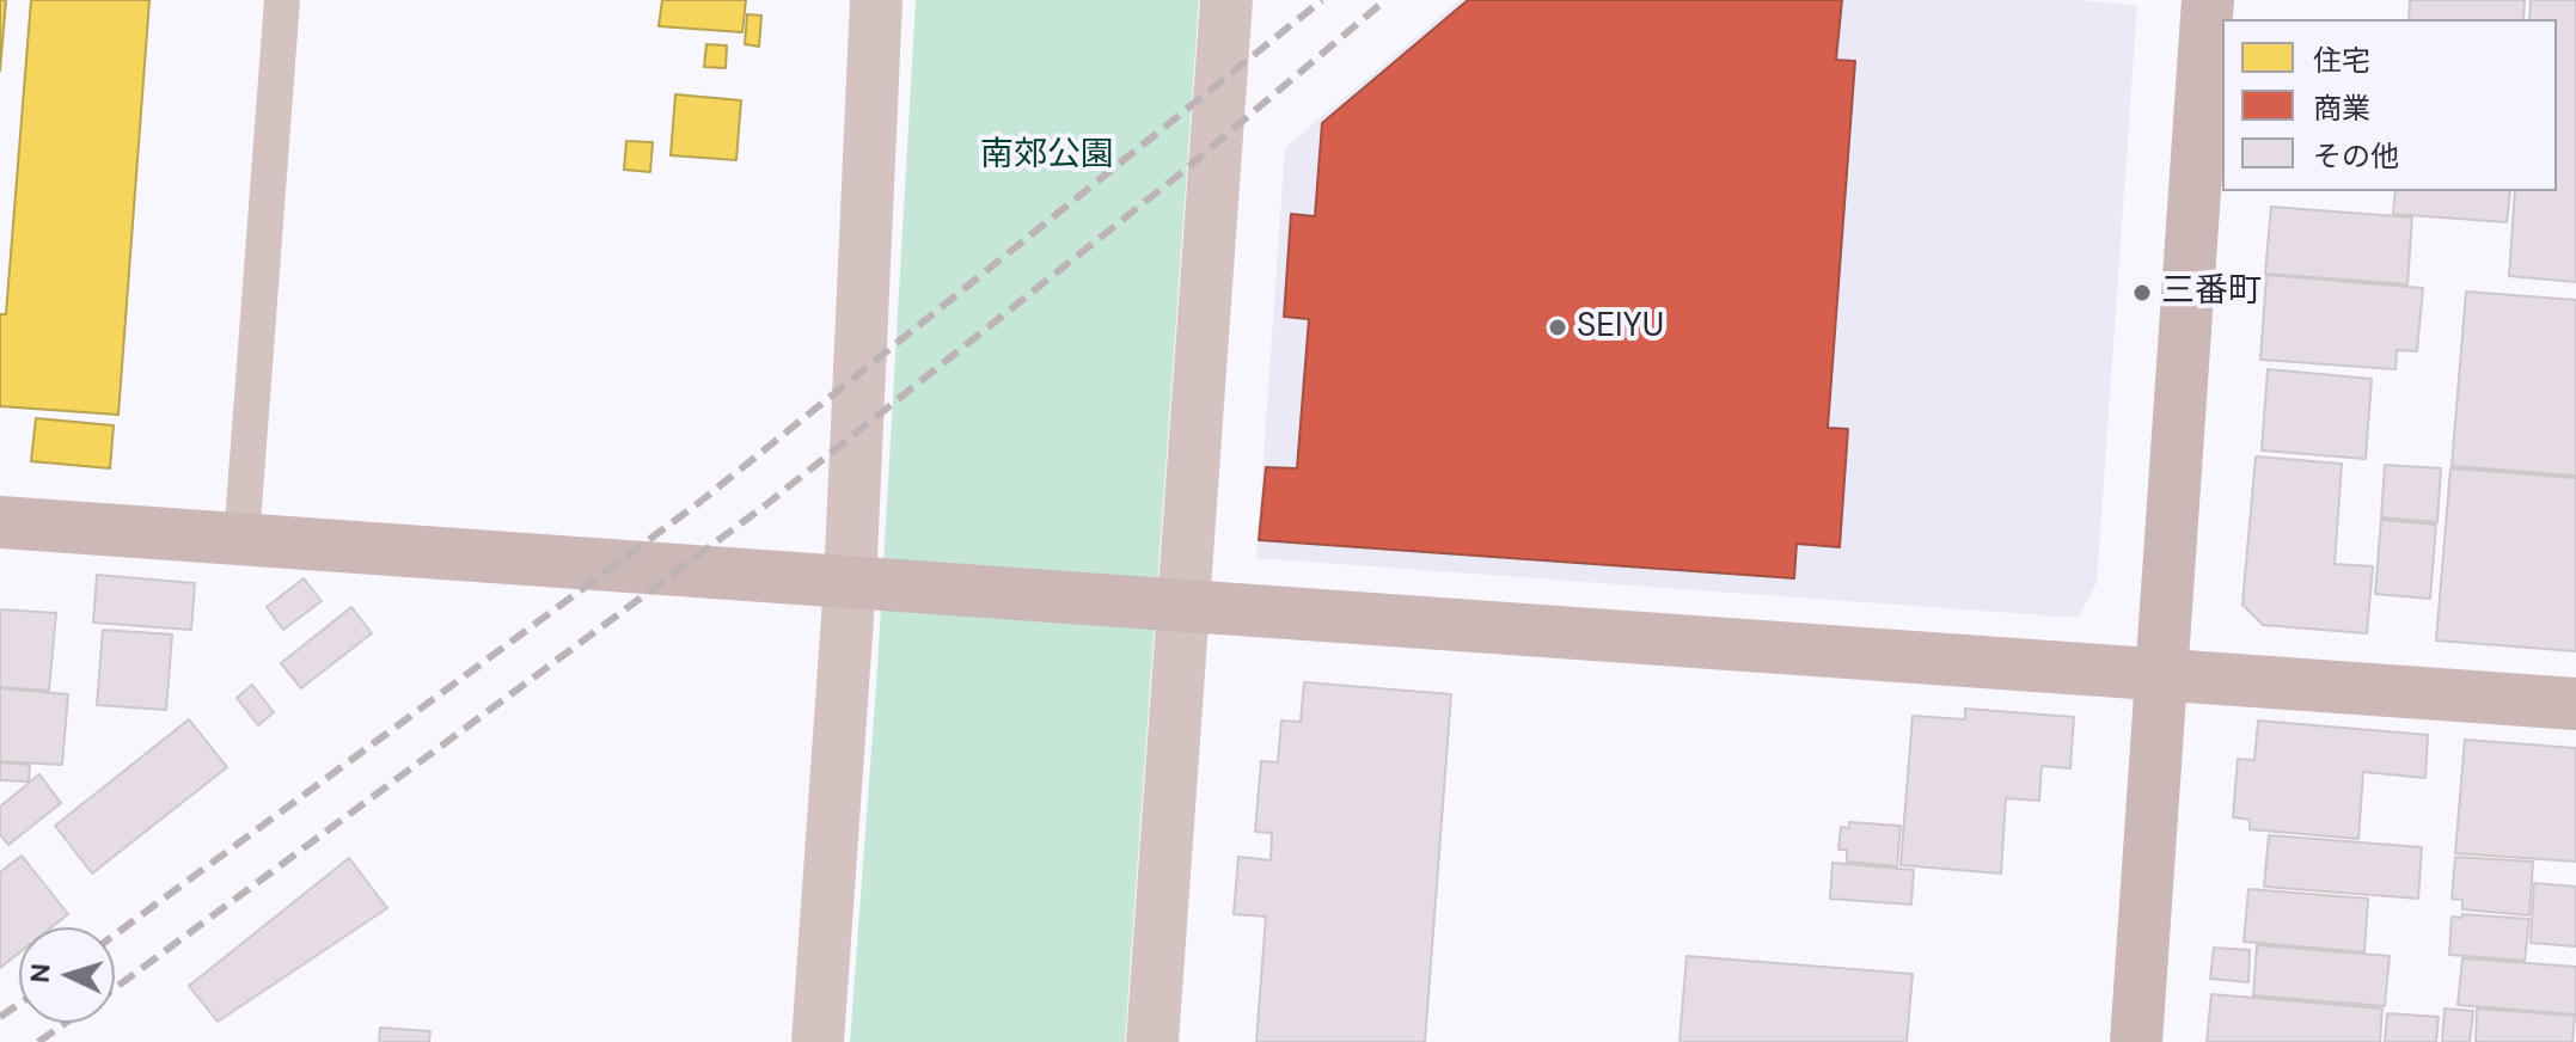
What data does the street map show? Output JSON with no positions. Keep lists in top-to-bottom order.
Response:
{
  "parks": ["南郊公園"],
  "places": ["三番町", "SEIYU"],
  "legend": ["住宅", "商業", "その他"],
  "north": "left"
}
